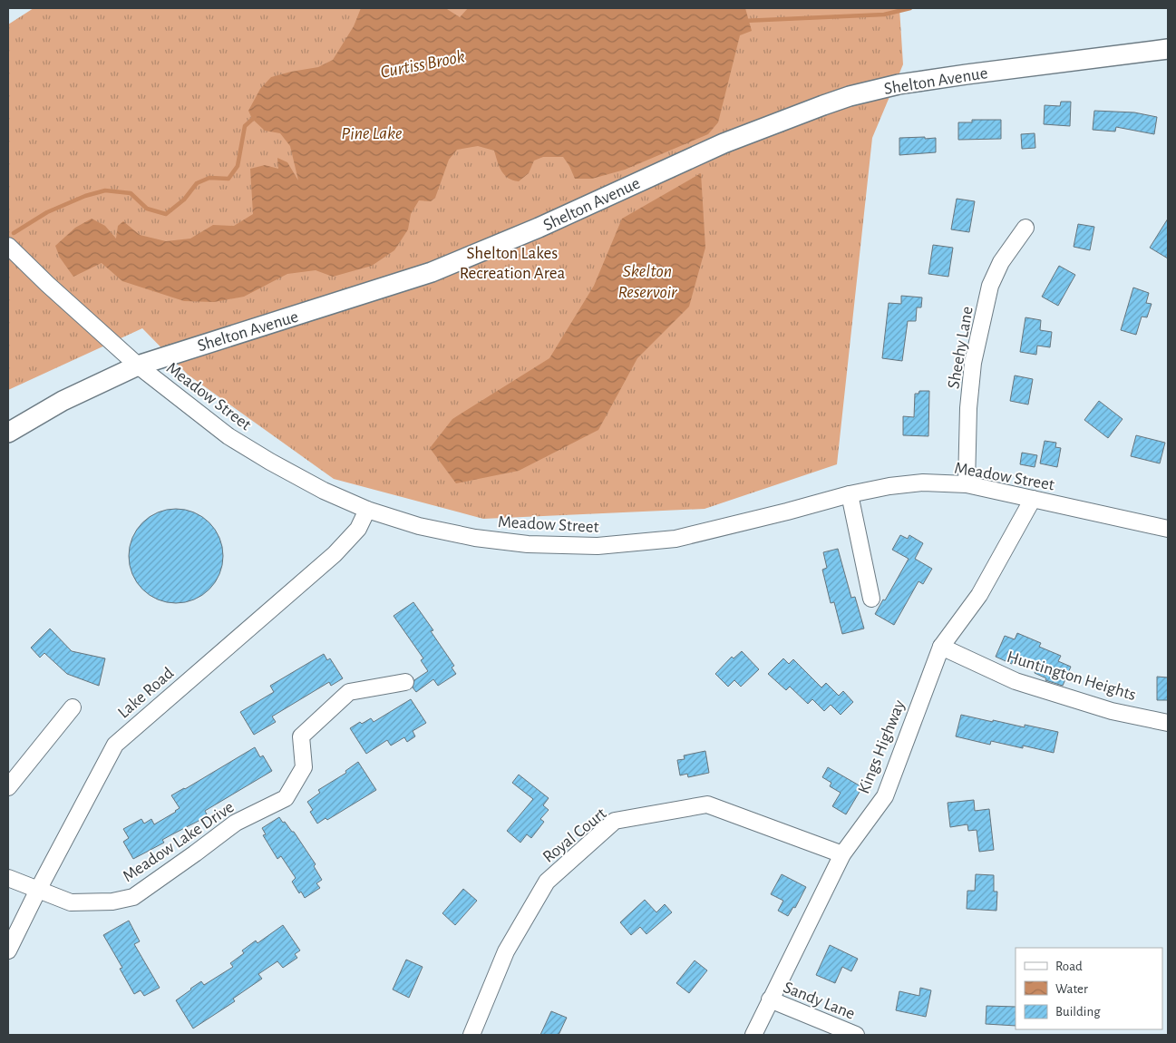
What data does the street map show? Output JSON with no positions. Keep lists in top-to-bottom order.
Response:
{
  "streets": {
    "main road": ["Shelton Avenue"],
    "street": [
      "Sheehy Lane",
      "Meadow Street",
      "Huntington Heights",
      "Lake Road",
      "Kings Highway",
      "Royal Court",
      "Meadow Lake Drive",
      "Sandy Lane"
    ]
  },
  "crossings": [
    ["Shelton Avenue", "Meadow Street"],
    ["Sheehy Lane", "Meadow Street"],
    ["Meadow Street", "Lake Road"],
    ["Meadow Street", "Kings Highway"],
    ["Huntington Heights", "Kings Highway"],
    ["Lake Road", "Meadow Lake Drive"],
    ["Kings Highway", "Royal Court"],
    ["Kings Highway", "Sandy Lane"]
  ],
  "water": ["Curtiss Brook", "Pine Lake", "Skelton Reservoir"],
  "parks": ["Shelton Lakes Recreation Area"],
  "legend": ["Road", "Water", "Building"]
}
